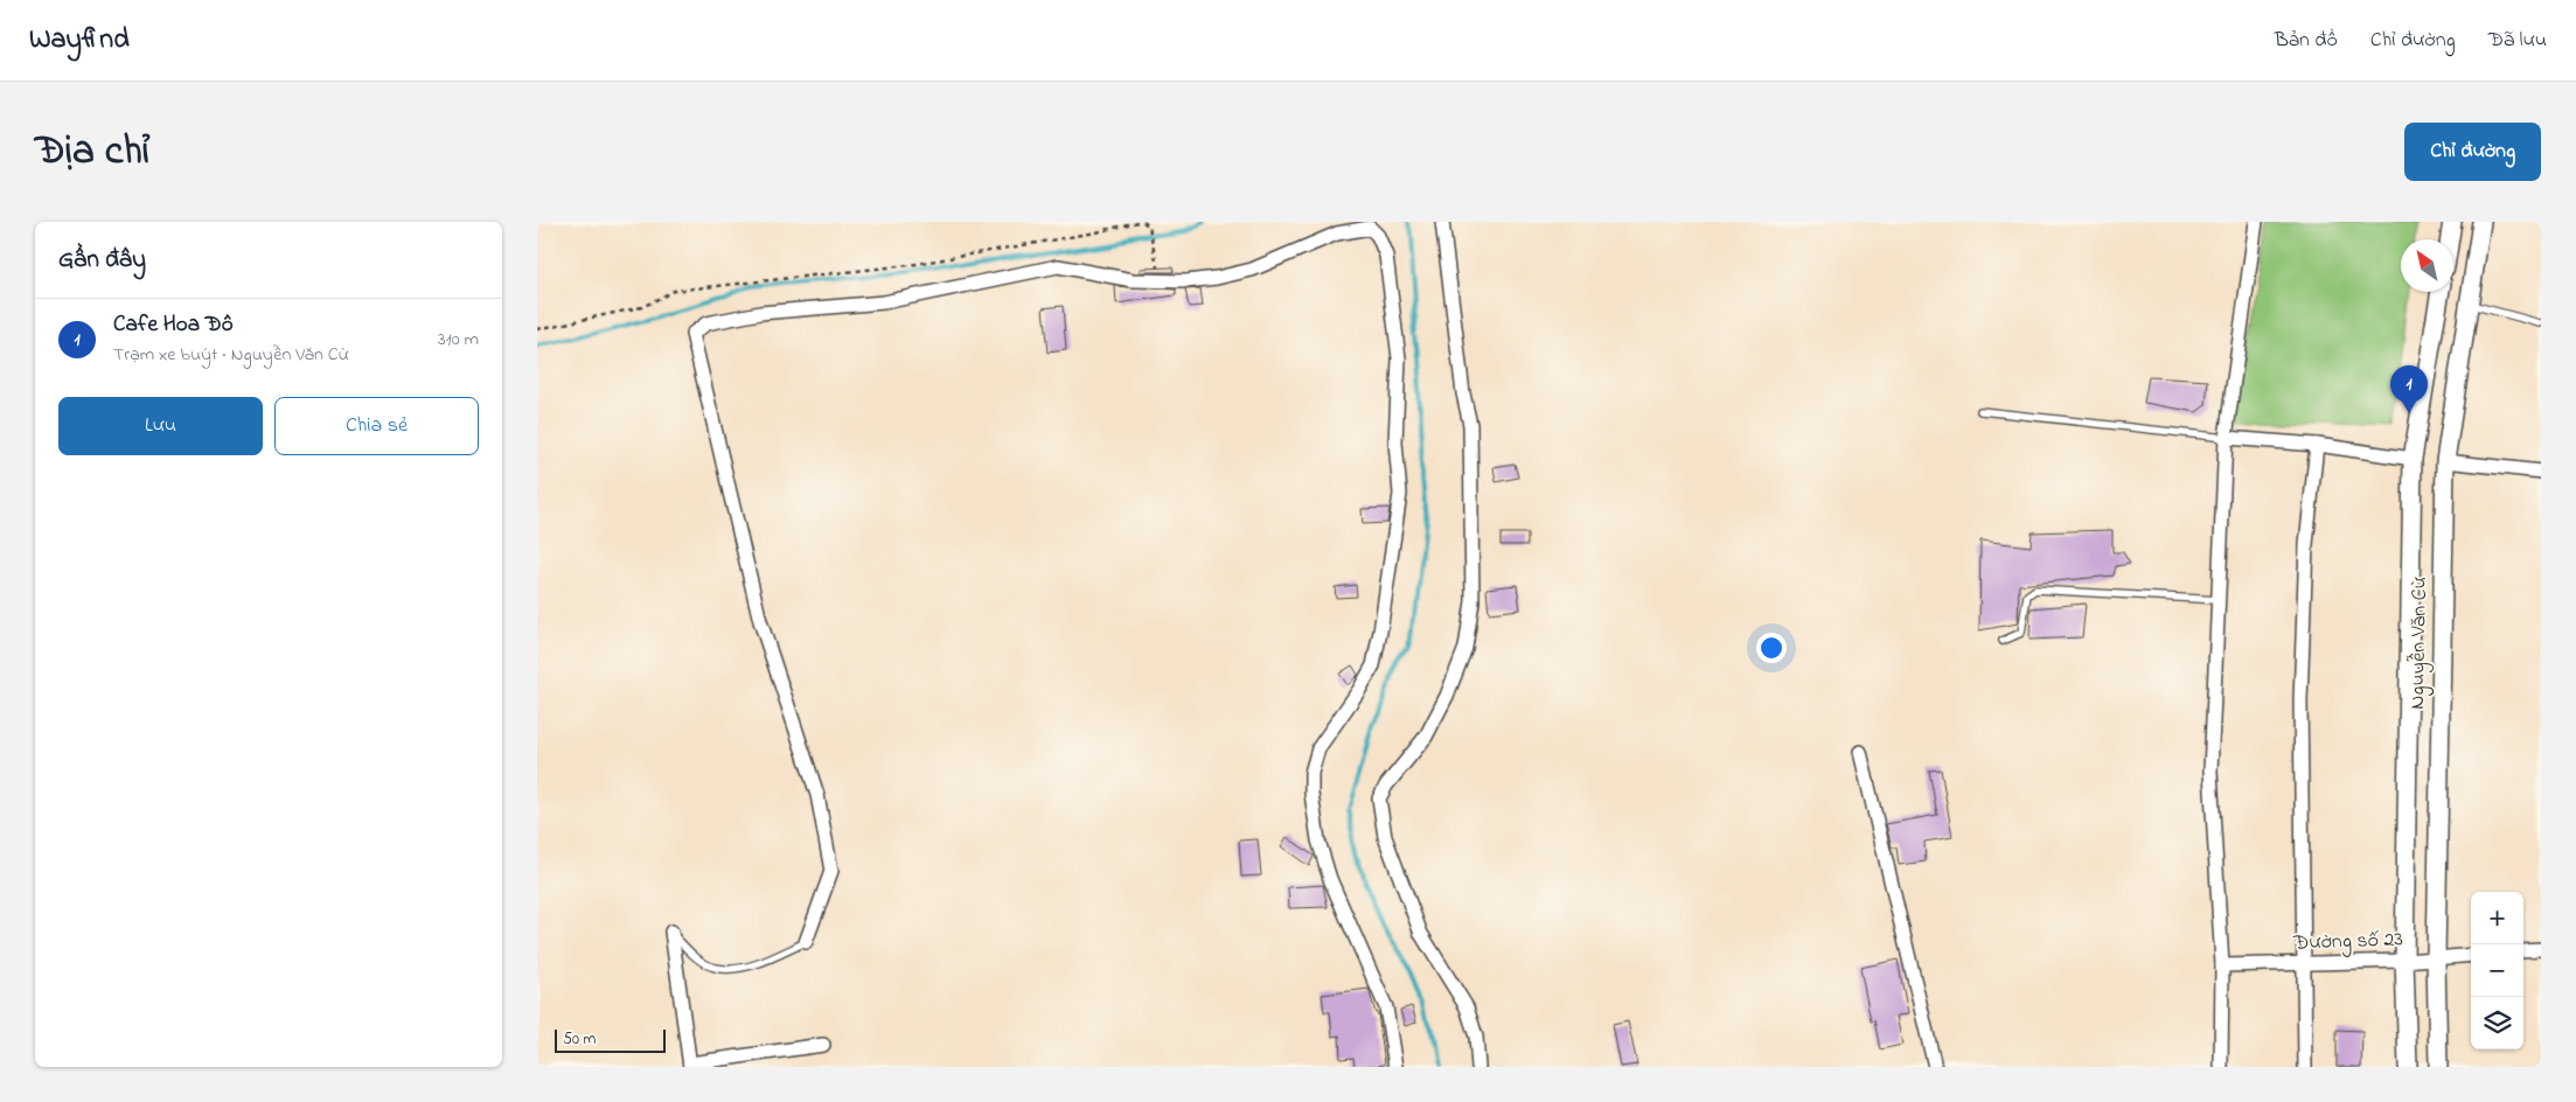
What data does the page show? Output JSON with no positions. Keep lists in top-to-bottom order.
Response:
{
  "streets": {
    "main road": ["Nguyễn Văn Cừ"],
    "street": ["Đường số 23"]
  },
  "crossings": [
    ["Nguyễn Văn Cừ", "Đường số 23"]
  ],
  "scale_bar": "50 m",
  "north": "top left",
  "page": {
    "header": "Wayfind",
    "nav": ["Bản đồ", "Chỉ đường", "Đã lưu"],
    "title": "Địa chỉ",
    "buttons": [
      "Chỉ đường",
      ["Lưu", "Chia sẻ"]
    ],
    "heading": "Gần đây",
    "list": [
      {
        "mark": "1",
        "name": "Cafe Hoa Đô",
        "note": "Trạm xe buýt · Nguyễn Văn Cừ",
        "value": "310 m"
      }
    ],
    "pins": "1",
    "map_buttons": ["+", "−"],
    "scale": "50 m"
  }
}
